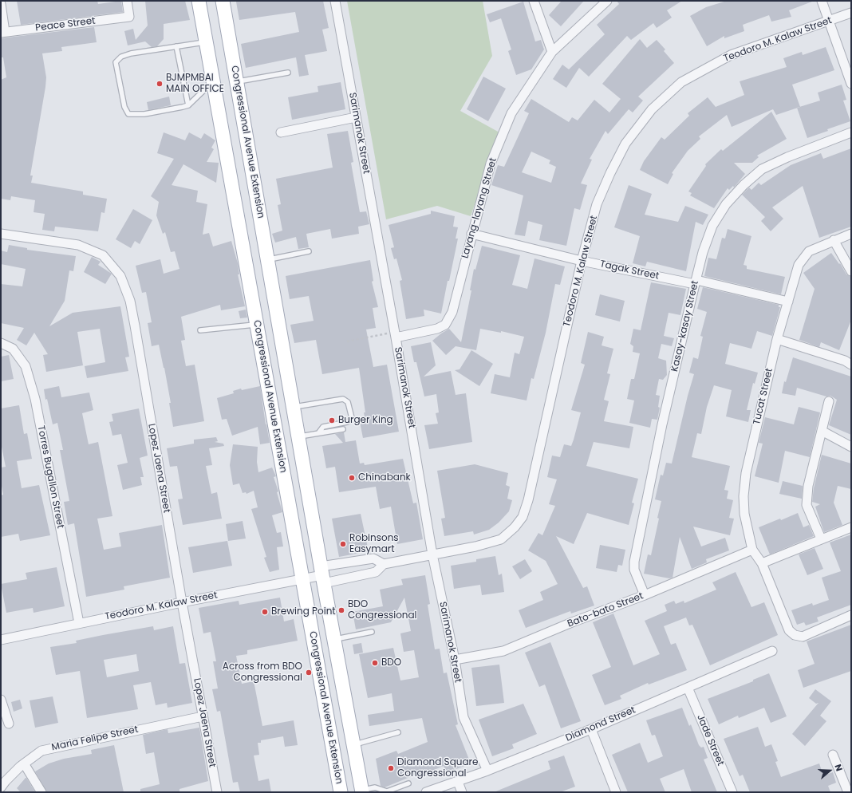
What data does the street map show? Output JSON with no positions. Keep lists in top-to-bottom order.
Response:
{
  "streets": {
    "main road": ["Congressional Avenue Extension"],
    "street": [
      "Peace Street",
      "Teodoro M. Kalaw Street",
      "Sarimanok Street",
      "Layang-layang Street",
      "Tagak Street",
      "Kasay-kasay Street",
      "Tucat Street",
      "Lopez Jaena Street",
      "Torres Bugallon Street",
      "Bato-bato Street",
      "Diamond Street",
      "Maria Felipe Street",
      "Jade Street"
    ]
  },
  "crossings": [
    ["Teodoro M. Kalaw Street", "Sarimanok Street"],
    ["Teodoro M. Kalaw Street", "Congressional Avenue Extension"],
    ["Teodoro M. Kalaw Street", "Tagak Street"],
    ["Teodoro M. Kalaw Street", "Lopez Jaena Street"],
    ["Teodoro M. Kalaw Street", "Torres Bugallon Street"],
    ["Sarimanok Street", "Layang-layang Street"],
    ["Sarimanok Street", "Bato-bato Street"],
    ["Sarimanok Street", "Diamond Street"],
    ["Layang-layang Street", "Tagak Street"],
    ["Tagak Street", "Kasay-kasay Street"],
    ["Tagak Street", "Tucat Street"],
    ["Kasay-kasay Street", "Bato-bato Street"],
    ["Tucat Street", "Bato-bato Street"],
    ["Lopez Jaena Street", "Maria Felipe Street"],
    ["Diamond Street", "Jade Street"]
  ],
  "places": [
    "BJMPMBAI MAIN OFFICE",
    "Burger King",
    "Chinabank",
    "Robinsons Easymart",
    "BDO Congressional",
    "Brewing Point",
    "BDO",
    "Across from BDO Congressional",
    "Diamond Square Congressional"
  ],
  "north": "right"
}
